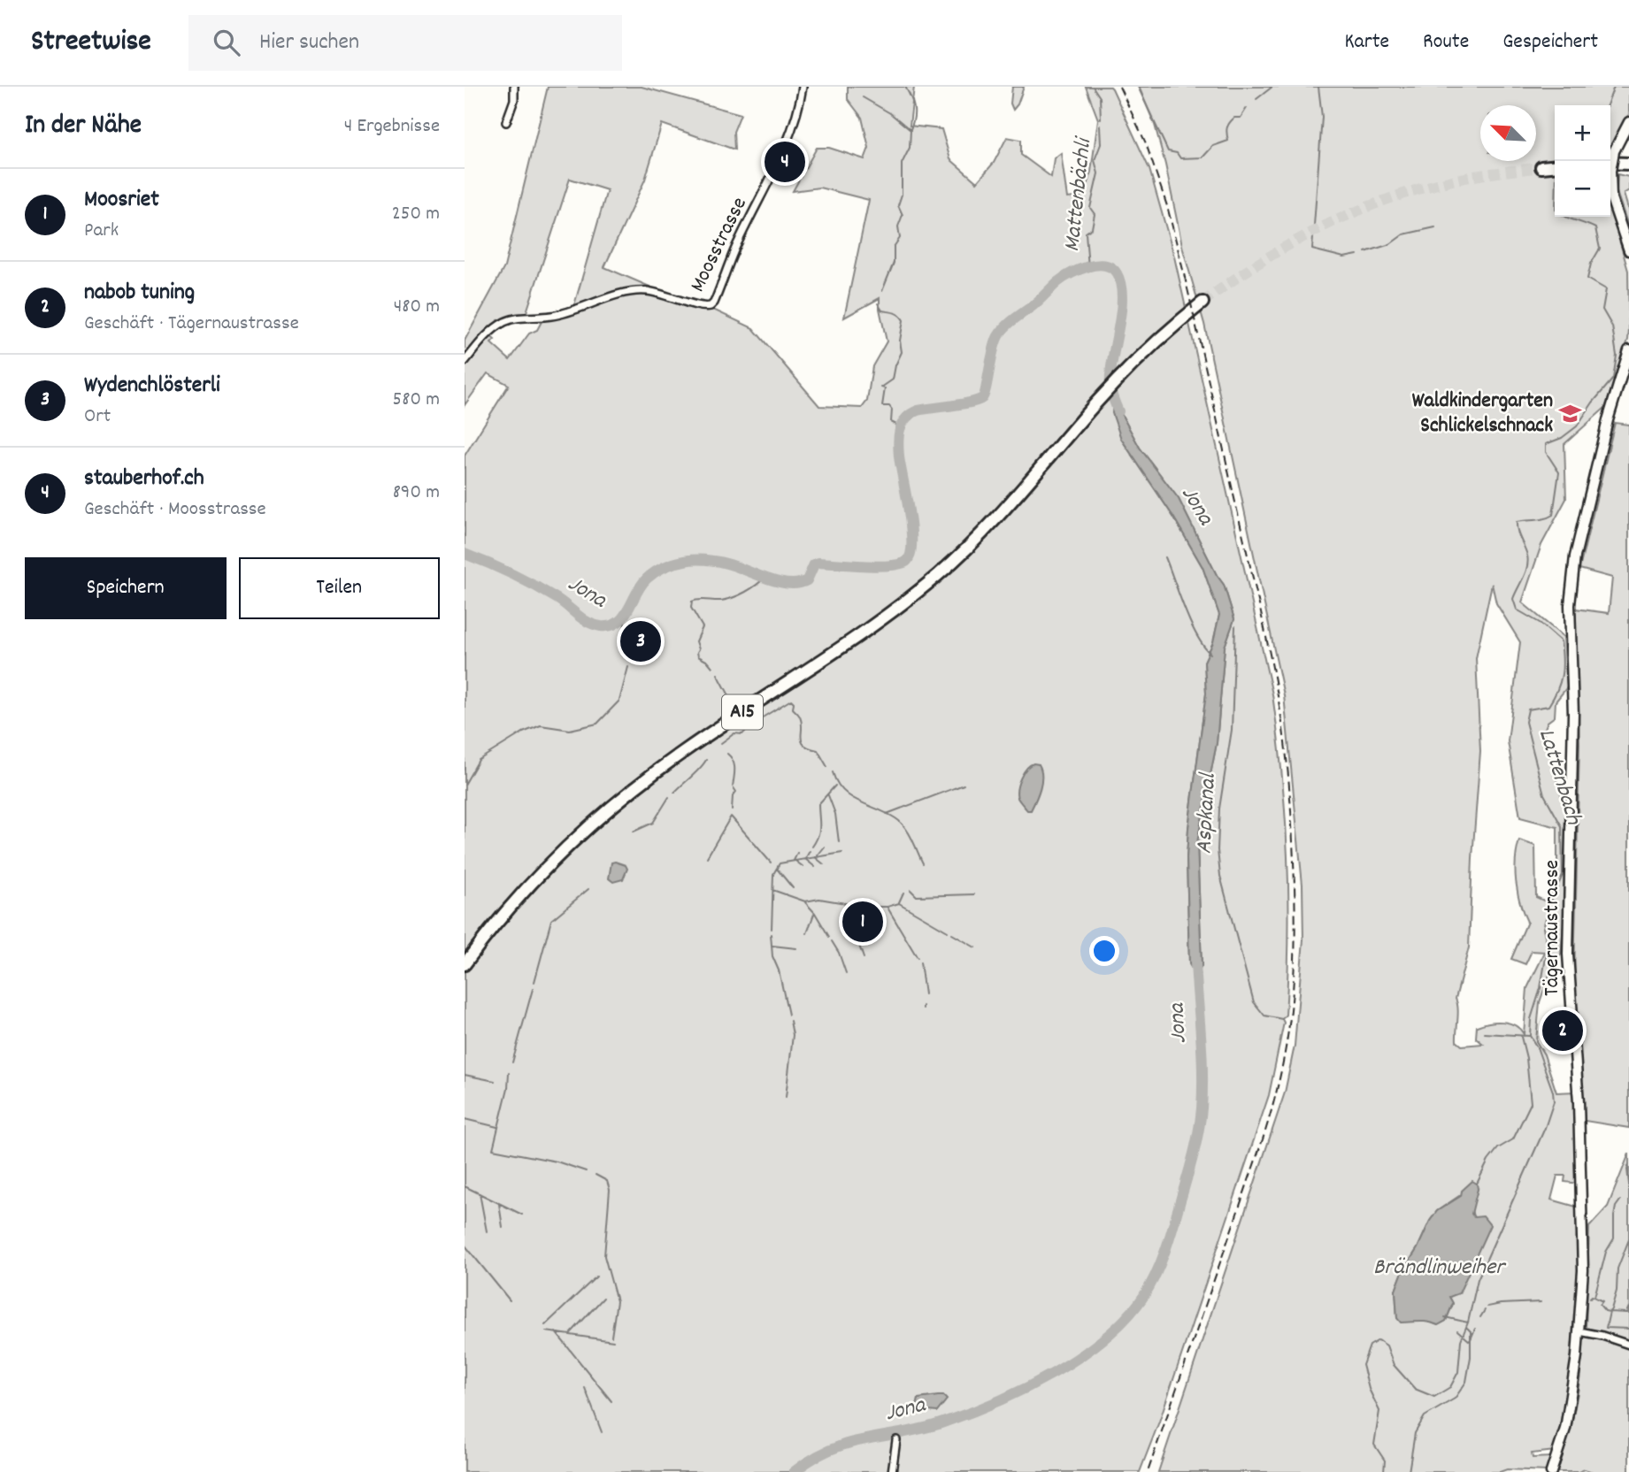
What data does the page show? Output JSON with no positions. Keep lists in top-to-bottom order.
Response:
{
  "streets": {
    "highway": ["A15"],
    "street": ["Moosstrasse", "Tägernaustrasse"]
  },
  "water": [
    "Mattenbächli",
    "Jona",
    "Lattenbach",
    "Aspkanal",
    "Brändlinweiher"
  ],
  "places": {
    "school or university": ["Waldkindergarten Schlickelschnack"]
  },
  "north": "top left",
  "page": {
    "header": "Streetwise",
    "search": "Hier suchen",
    "nav": ["Karte", "Route", "Gespeichert"],
    "heading": ["In der Nähe", "4 Ergebnisse"],
    "map_buttons": ["+", "−"],
    "pins": [
      "4",
      "3",
      "1",
      "2"
    ],
    "list": [
      {
        "mark": "1",
        "name": "Moosriet",
        "note": "Park",
        "value": "250 m"
      },
      {
        "mark": "2",
        "name": "nabob tuning",
        "note": "Geschäft · Tägernaustrasse",
        "value": "480 m"
      },
      {
        "mark": "3",
        "name": "Wydenchlösterli",
        "note": "Ort",
        "value": "580 m"
      },
      {
        "mark": "4",
        "name": "stauberhof.ch",
        "note": "Geschäft · Moosstrasse",
        "value": "890 m"
      }
    ],
    "buttons": ["Speichern", "Teilen"]
  }
}
